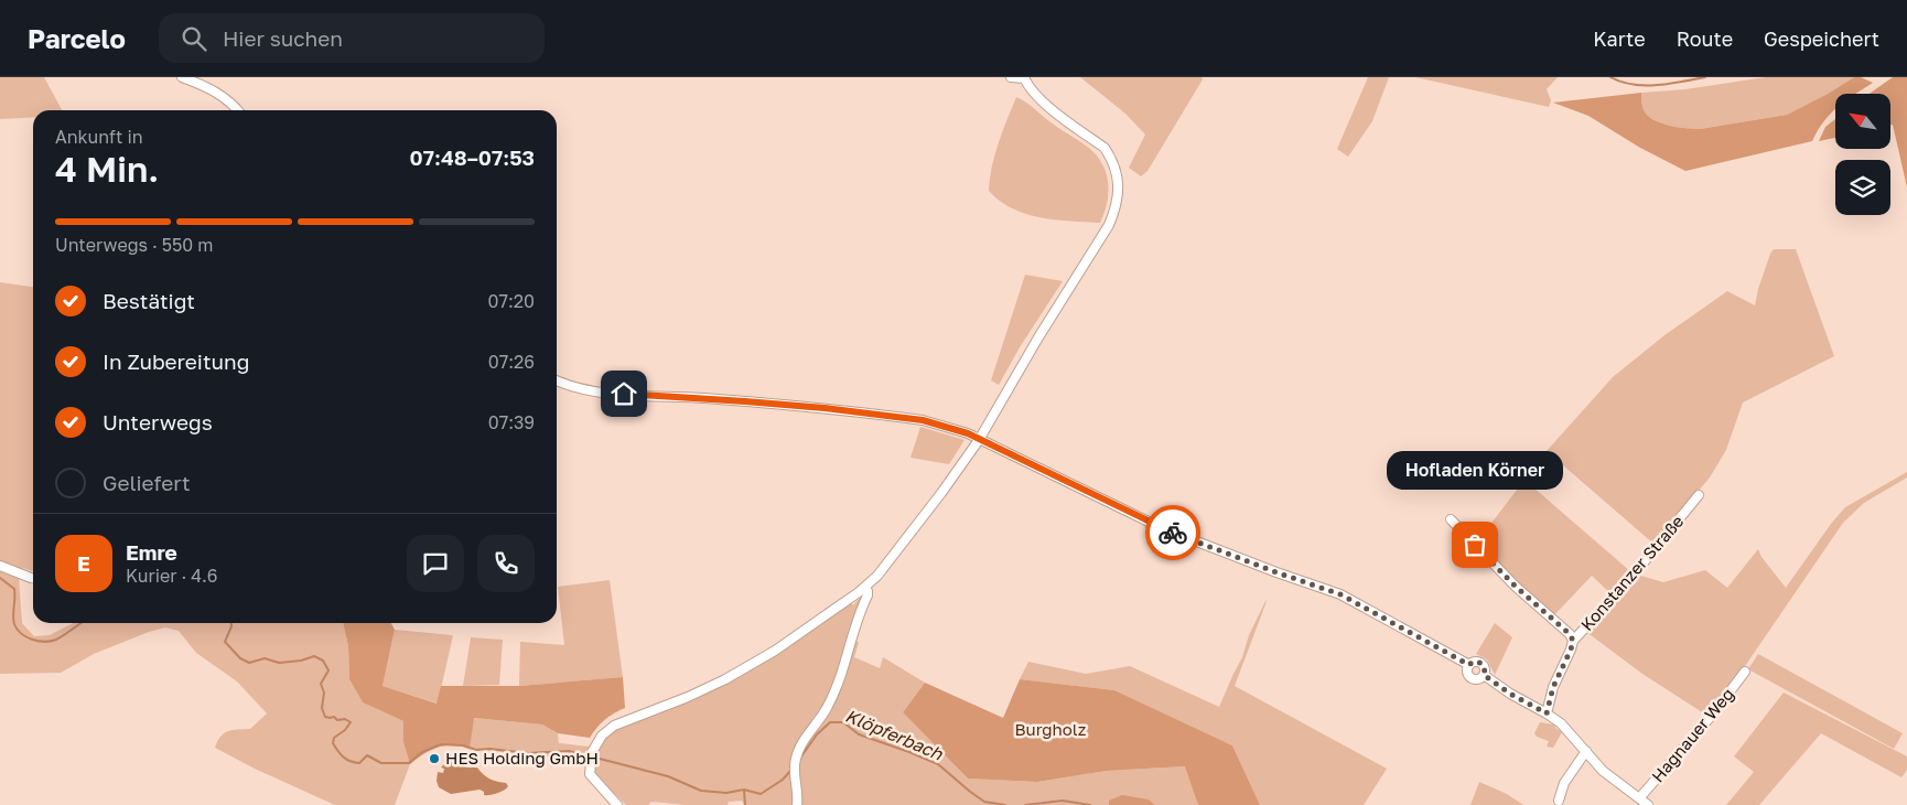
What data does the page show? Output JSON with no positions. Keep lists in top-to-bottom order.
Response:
{
  "streets": {
    "street": ["Konstanzer Straße", "Hagnauer Weg"]
  },
  "water": ["Klöpferbach"],
  "parks": ["Burgholz"],
  "places": ["Hofladen Körner", "HES Holding GmbH"],
  "north": "top left",
  "page": {
    "header": "Parcelo",
    "search": "Hier suchen",
    "nav": ["Karte", "Route", "Gespeichert"],
    "heading": ["4 Min.", "Ankunft in", "07:48–07:53"],
    "panel": ["Emre", "Kurier · 4.6"],
    "bar": "Unterwegs · 550 m",
    "list": [
      ["Bestätigt", "07:20"],
      ["In Zubereitung", "07:26"],
      ["Unterwegs", "07:39"],
      "Geliefert"
    ],
    "bubble": "Hofladen Körner",
    "round": "E"
  }
}
